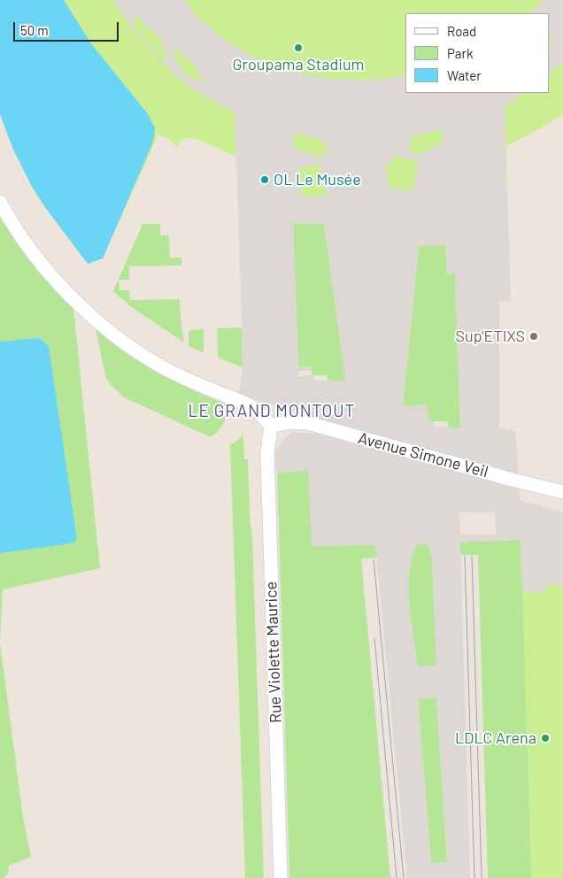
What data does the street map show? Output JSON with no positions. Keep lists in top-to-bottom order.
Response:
{
  "streets": {
    "street": ["Avenue Simone Veil", "Rue Violette Maurice"]
  },
  "crossings": [
    ["Avenue Simone Veil", "Rue Violette Maurice"]
  ],
  "districts": ["LE GRAND MONTOUT"],
  "places": [
    "Groupama Stadium",
    "OL Le Musée",
    "Sup'ETIXS",
    "LDLC Arena"
  ],
  "legend": ["Road", "Park", "Water"],
  "scale_bar": "50 m"
}
